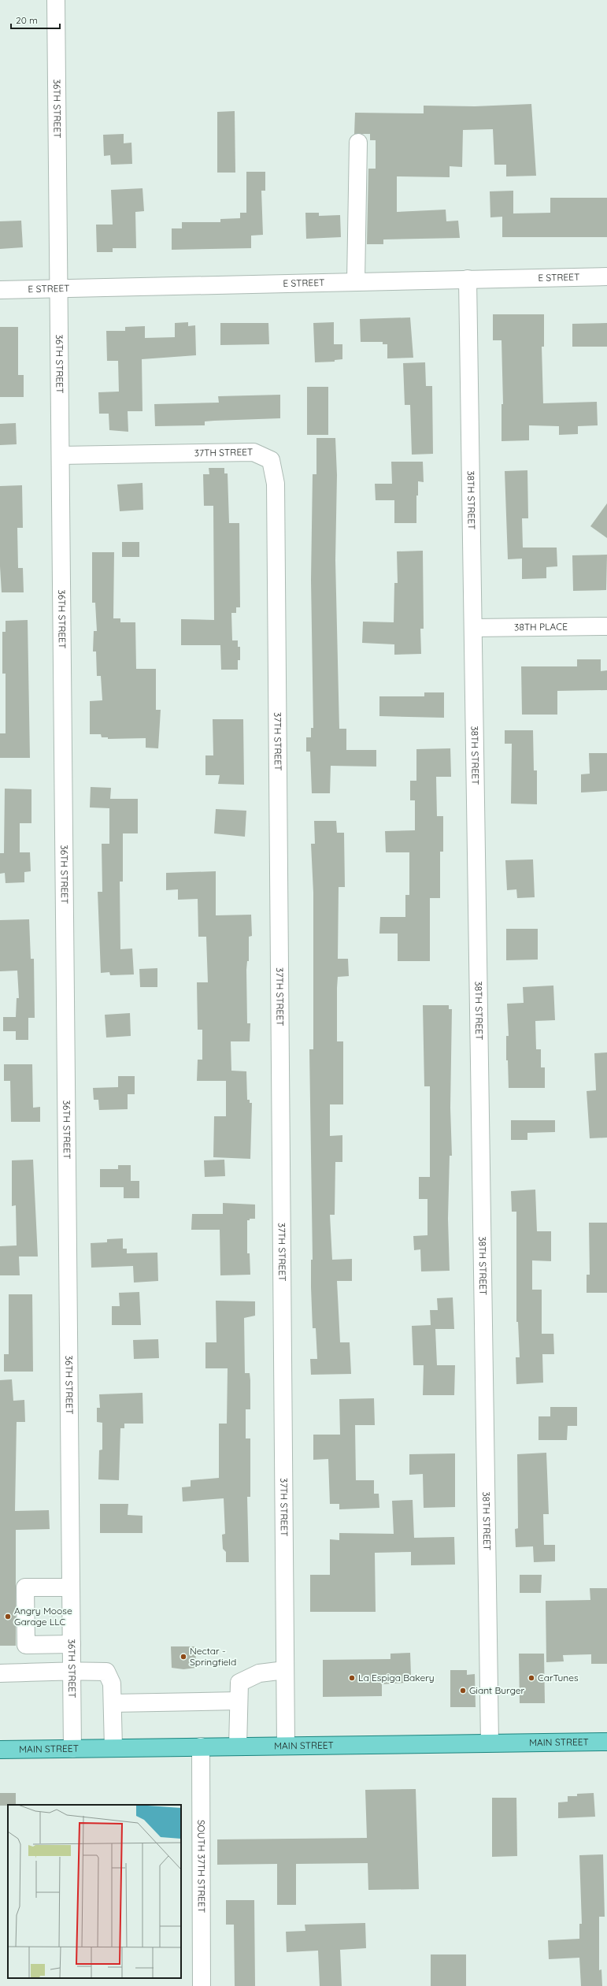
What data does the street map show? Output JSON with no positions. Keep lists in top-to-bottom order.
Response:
{
  "streets": {
    "main road": ["MAIN STREET"],
    "street": [
      "36TH STREET",
      "E STREET",
      "37TH STREET",
      "38TH STREET",
      "38TH PLACE",
      "SOUTH 37TH STREET"
    ]
  },
  "crossings": [
    ["36TH STREET", "E STREET"],
    ["36TH STREET", "37TH STREET"],
    ["36TH STREET", "MAIN STREET"],
    ["E STREET", "38TH STREET"],
    ["37TH STREET", "MAIN STREET"],
    ["38TH STREET", "38TH PLACE"],
    ["38TH STREET", "MAIN STREET"],
    ["MAIN STREET", "SOUTH 37TH STREET"]
  ],
  "places": [
    "Angry Moose Garage LLC",
    "Nectar - Springfield",
    "La Espiga Bakery",
    "CarTunes",
    "Giant Burger"
  ],
  "scale_bar": "20 m"
}
